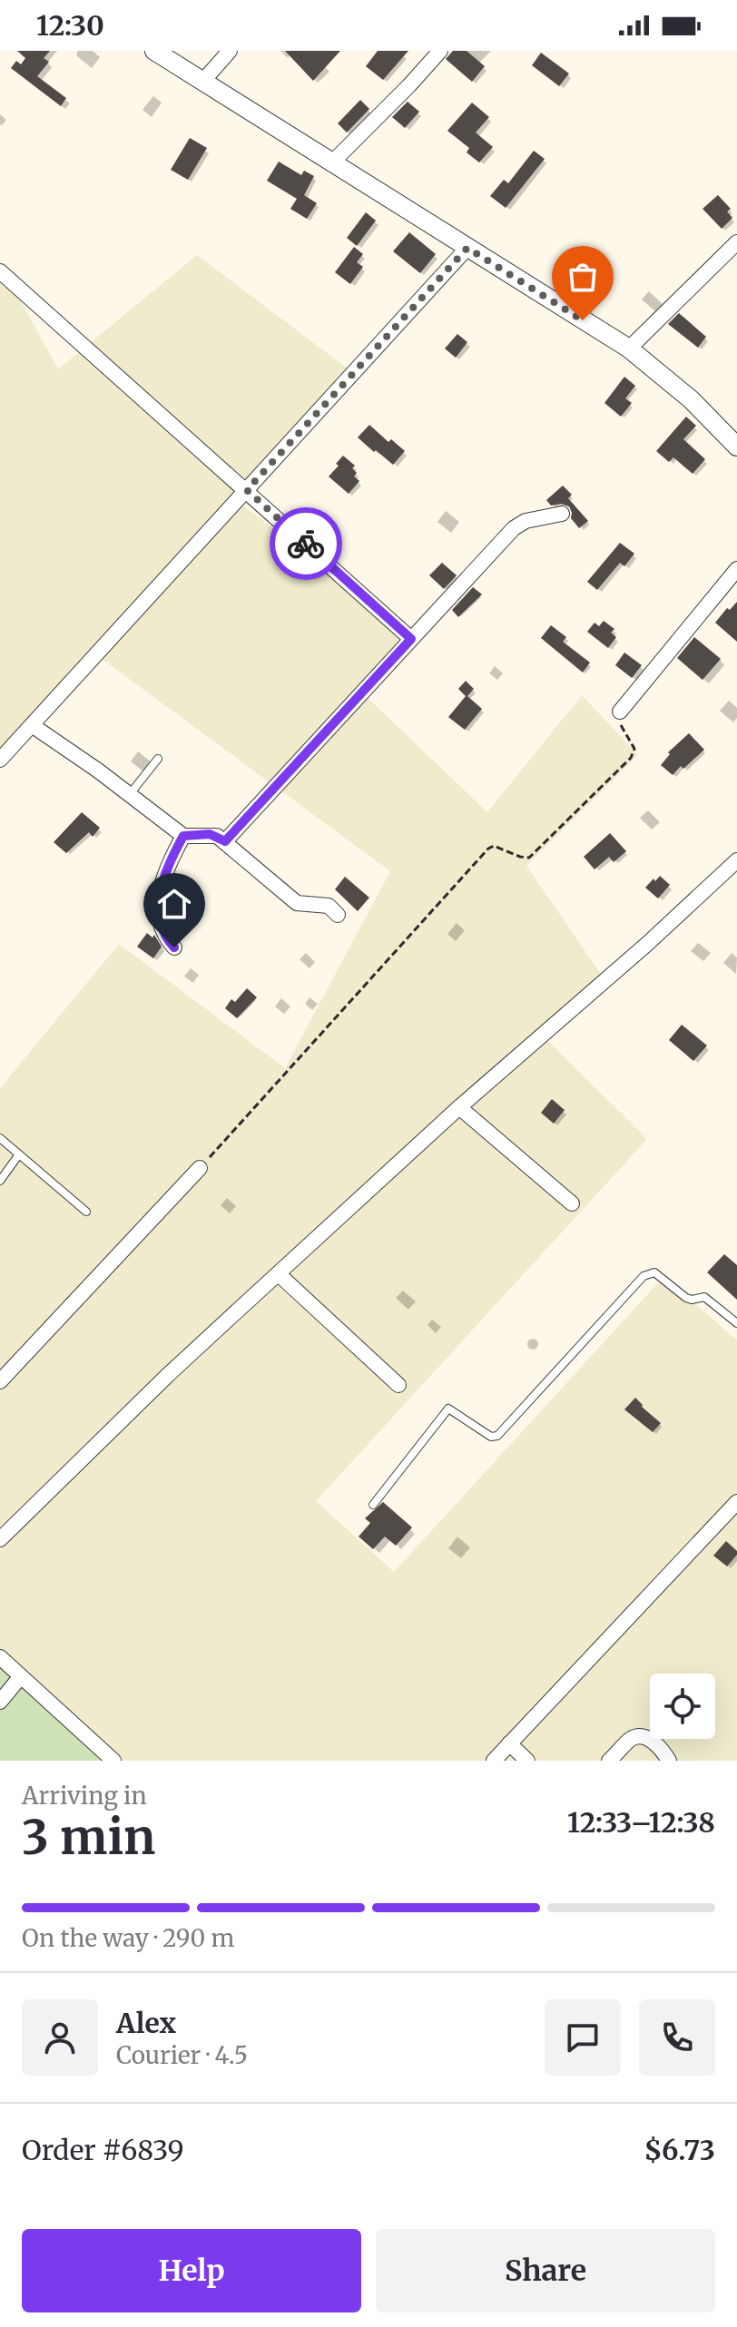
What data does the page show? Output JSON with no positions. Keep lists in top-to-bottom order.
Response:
{
  "page": {
    "status": "12:30",
    "heading": ["3 min", "Arriving in", "12:33–12:38"],
    "panel": [
      "Alex",
      "Courier · 4.5",
      "Order #6839",
      "$6.73"
    ],
    "bar": "On the way · 290 m",
    "buttons": ["Help", "Share"]
  }
}
